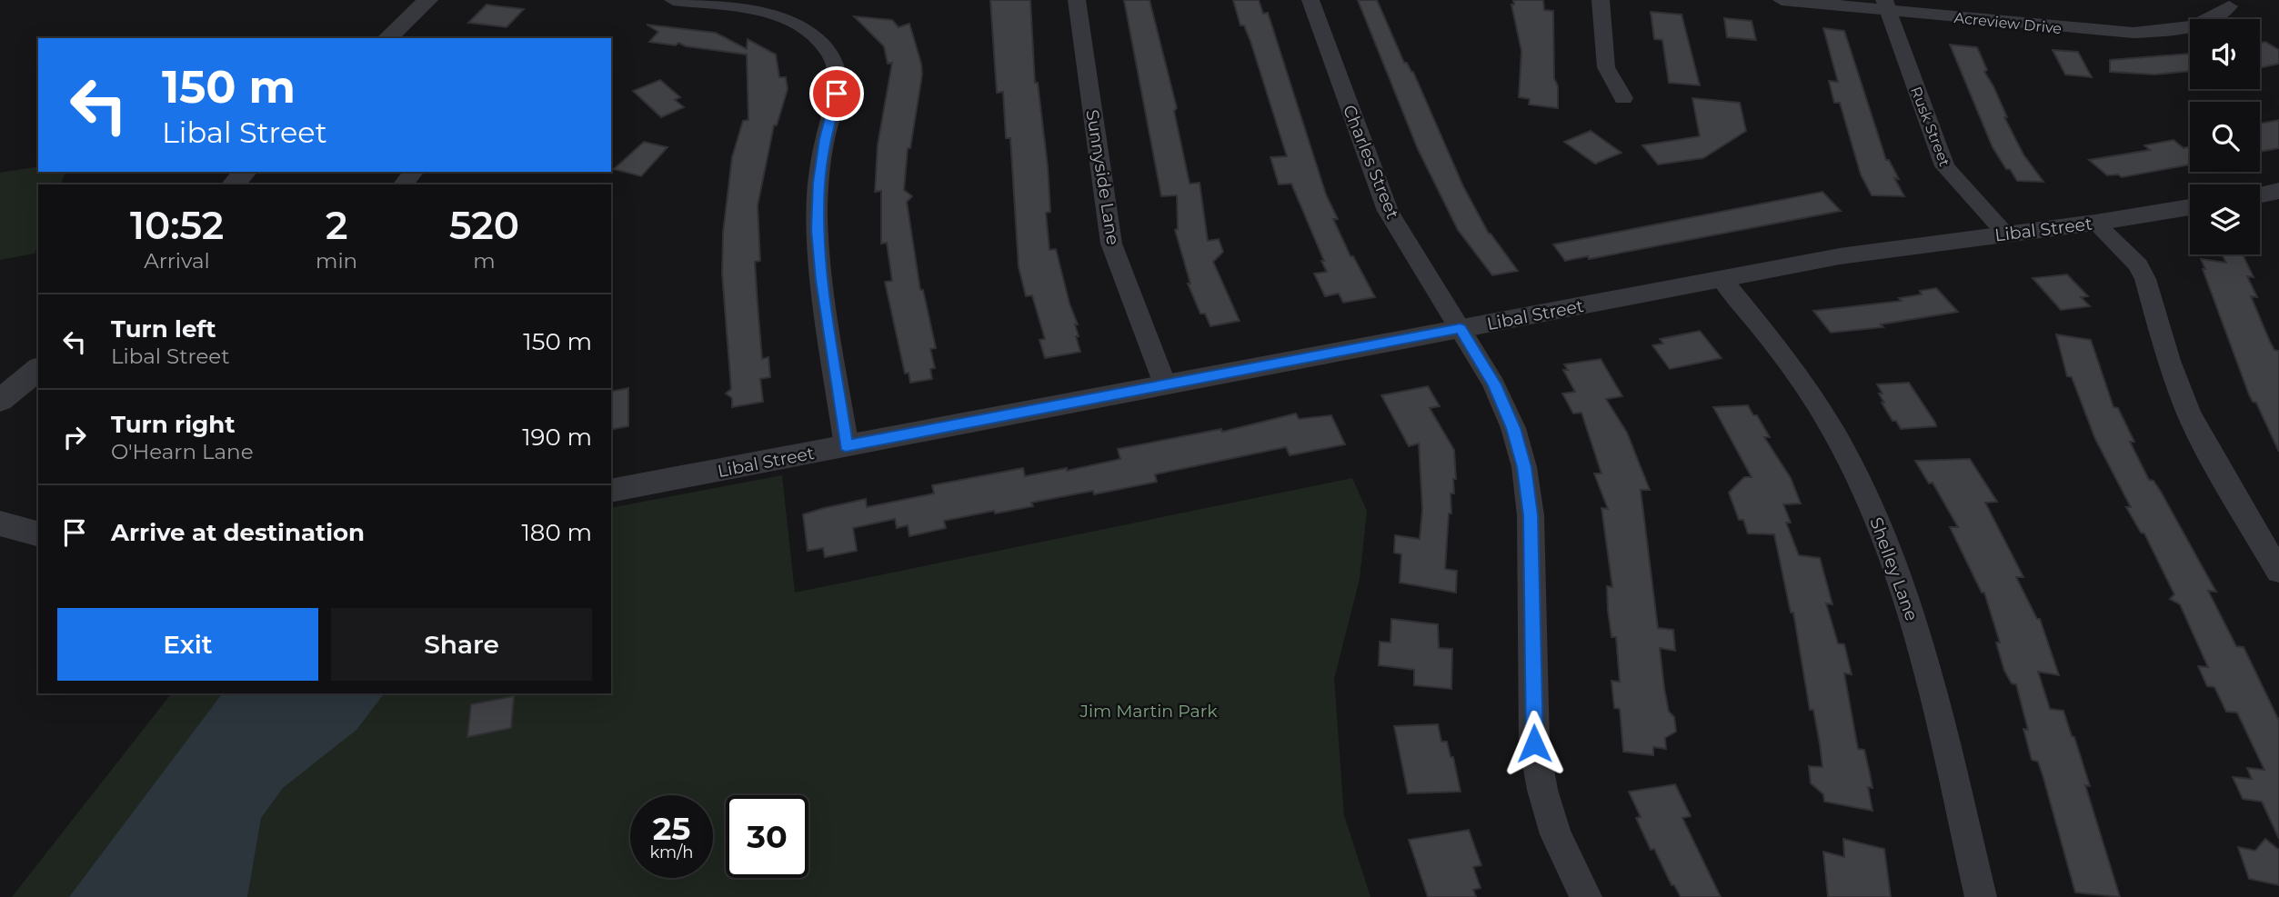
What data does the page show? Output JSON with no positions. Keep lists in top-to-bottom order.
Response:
{
  "streets": {
    "street": [
      "Acreview Drive",
      "Rusk Street",
      "Charles Street",
      "Sunnyside Lane",
      "Libal Street",
      "Shelley Lane"
    ]
  },
  "crossings": [
    ["Acreview Drive", "Rusk Street"],
    ["Rusk Street", "Libal Street"],
    ["Charles Street", "Libal Street"],
    ["Sunnyside Lane", "Libal Street"],
    ["Libal Street", "Shelley Lane"]
  ],
  "parks": ["Jim Martin Park"],
  "page": {
    "turn": ["150 m", "Libal Street"],
    "eta": [
      "10:52",
      "Arrival",
      "2",
      "min",
      "520",
      "m"
    ],
    "list": [
      {
        "name": "Turn left",
        "note": "Libal Street",
        "value": "150 m"
      },
      {
        "name": "Turn right",
        "note": "O'Hearn Lane",
        "value": "190 m"
      },
      {
        "name": "Arrive at destination",
        "value": "180 m"
      }
    ],
    "buttons": ["Exit", "Share"],
    "speed": "25 km/h",
    "limit": "30"
  }
}
